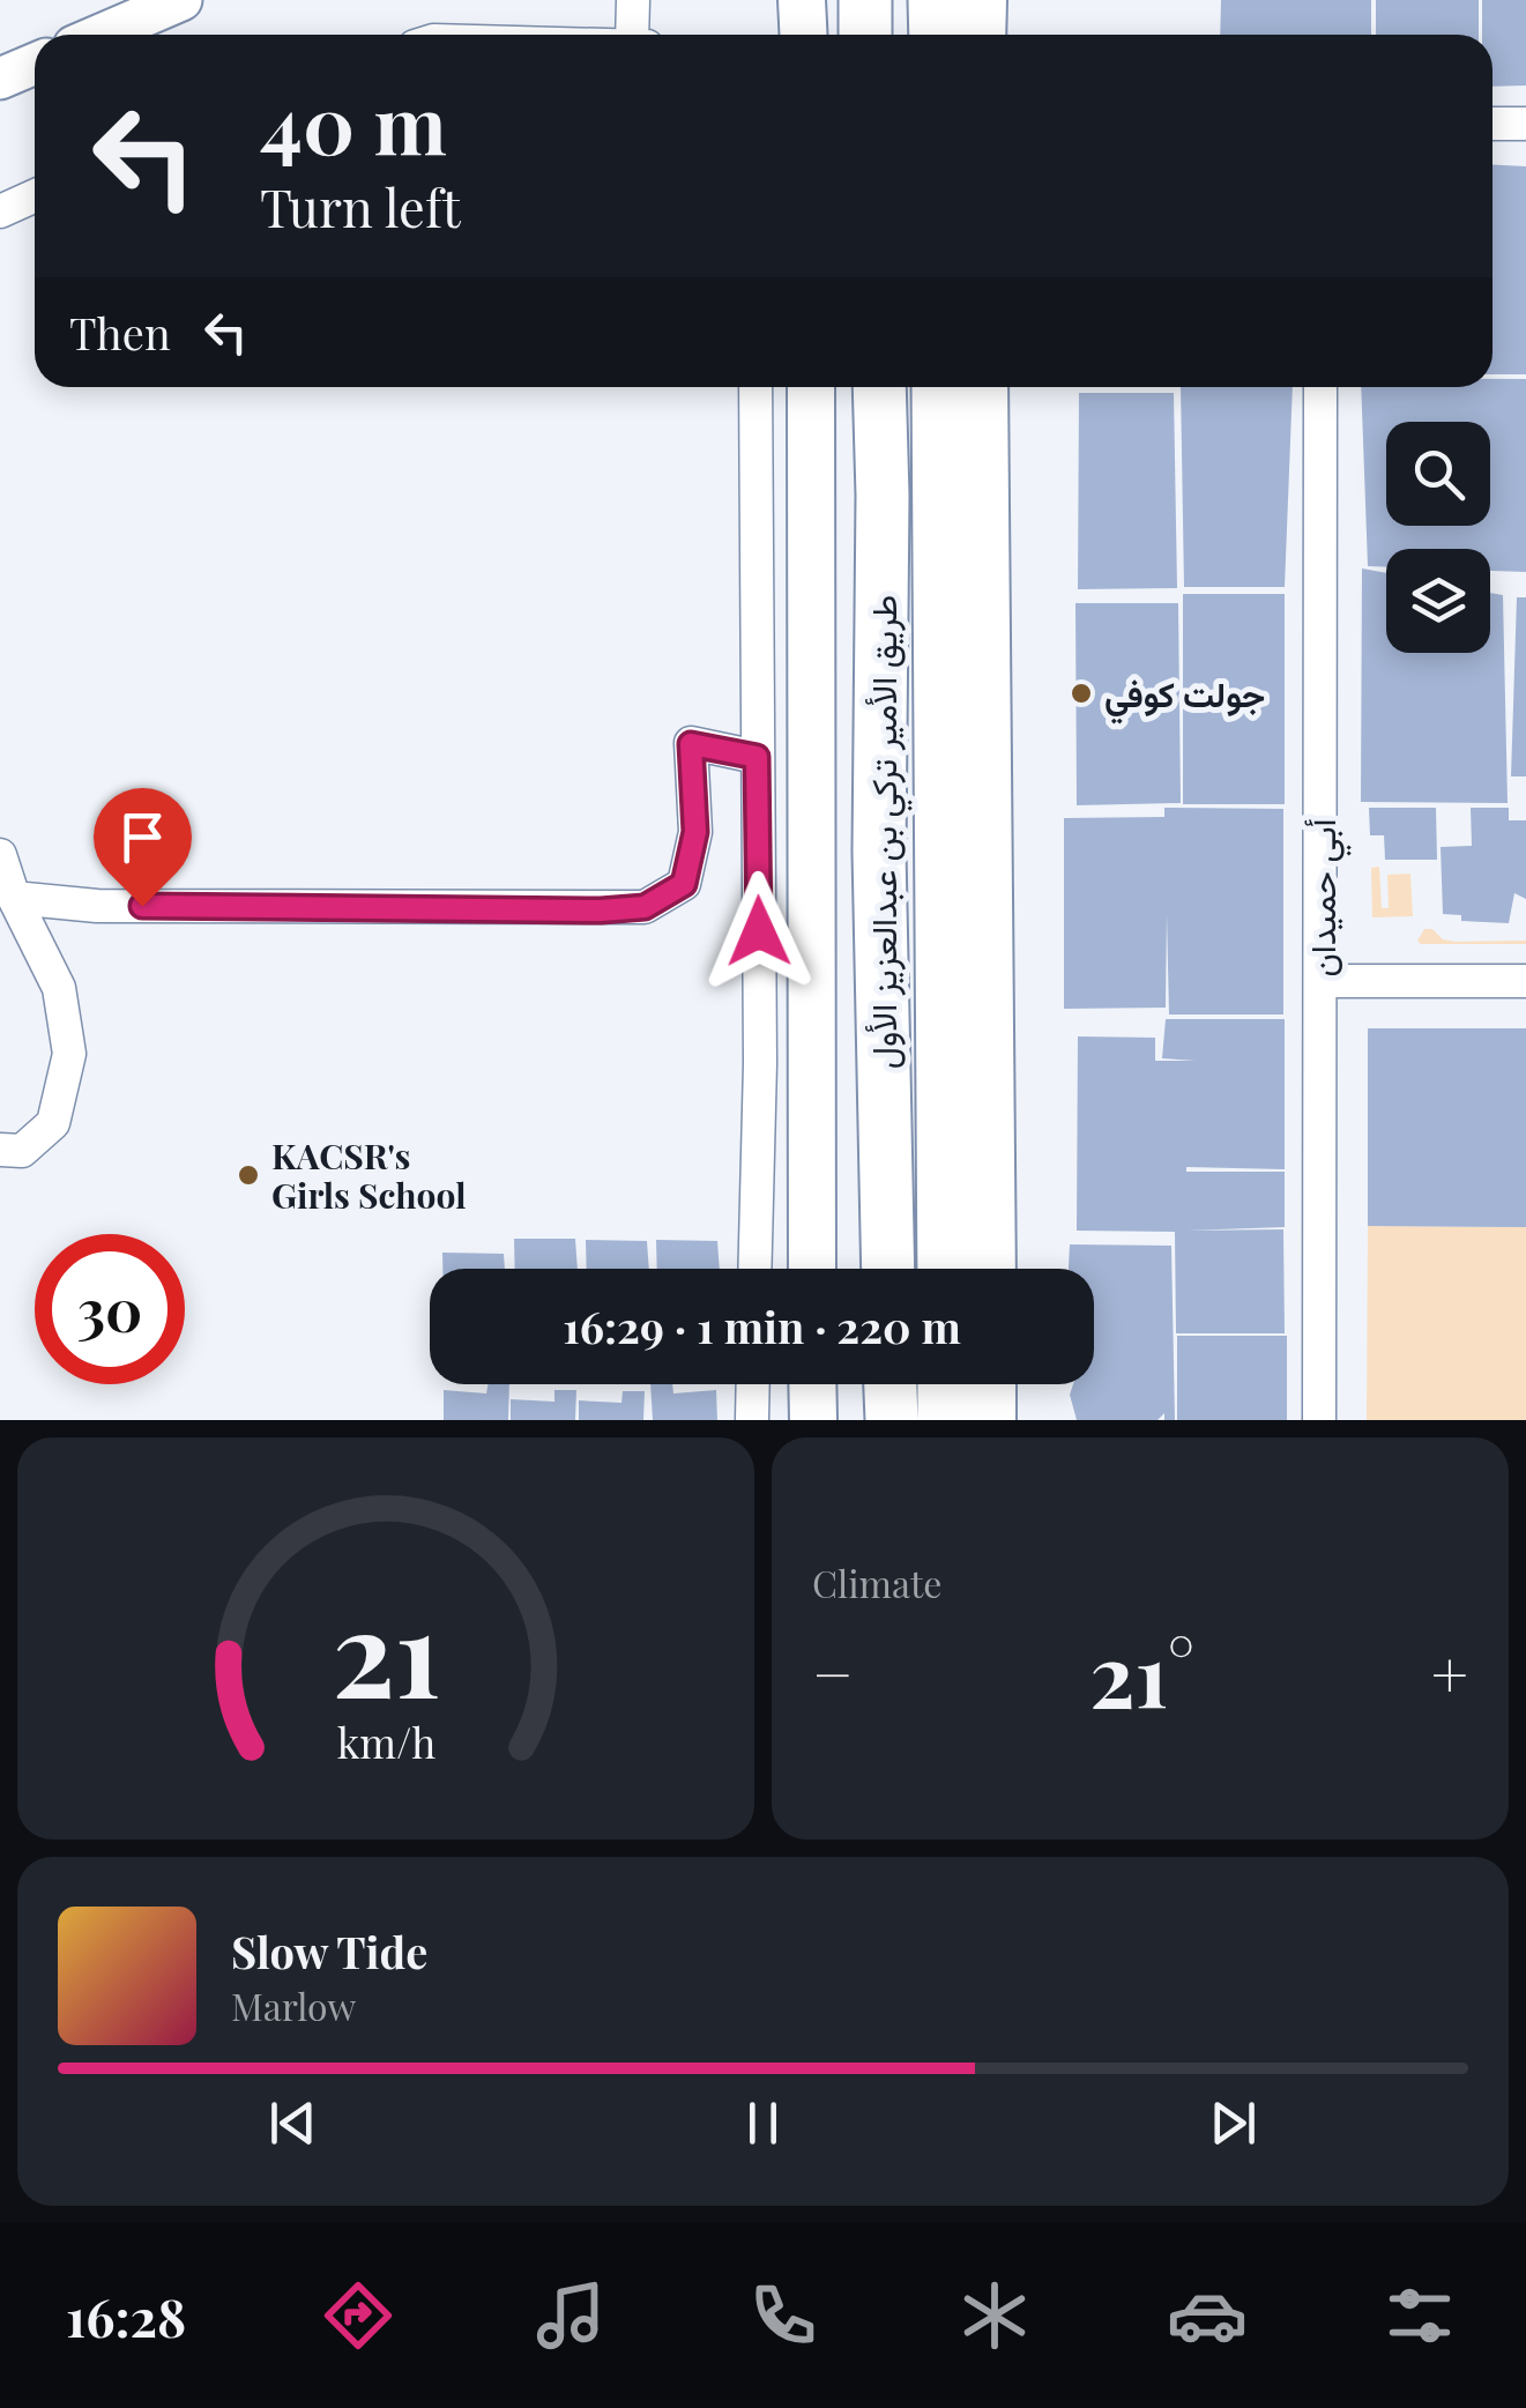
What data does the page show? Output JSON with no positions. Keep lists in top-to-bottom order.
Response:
{
  "streets": {
    "main road": ["طريق الأمير تركي بن عبدالعزيز الأول"],
    "street": ["أبي حميدان"]
  },
  "places": ["جولت كوفي", "KACSR's Girls School"],
  "page": {
    "turn": ["40 m", "Turn left"],
    "then": "Then",
    "limit": "30",
    "trip": "16:29 · 1 min · 220 m",
    "tile": "Climate",
    "heat": ["−", "21°", "+"],
    "song": ["Slow Tide", "Marlow"],
    "tabs": "16:28",
    "gauge": ["21", "km/h"]
  }
}
